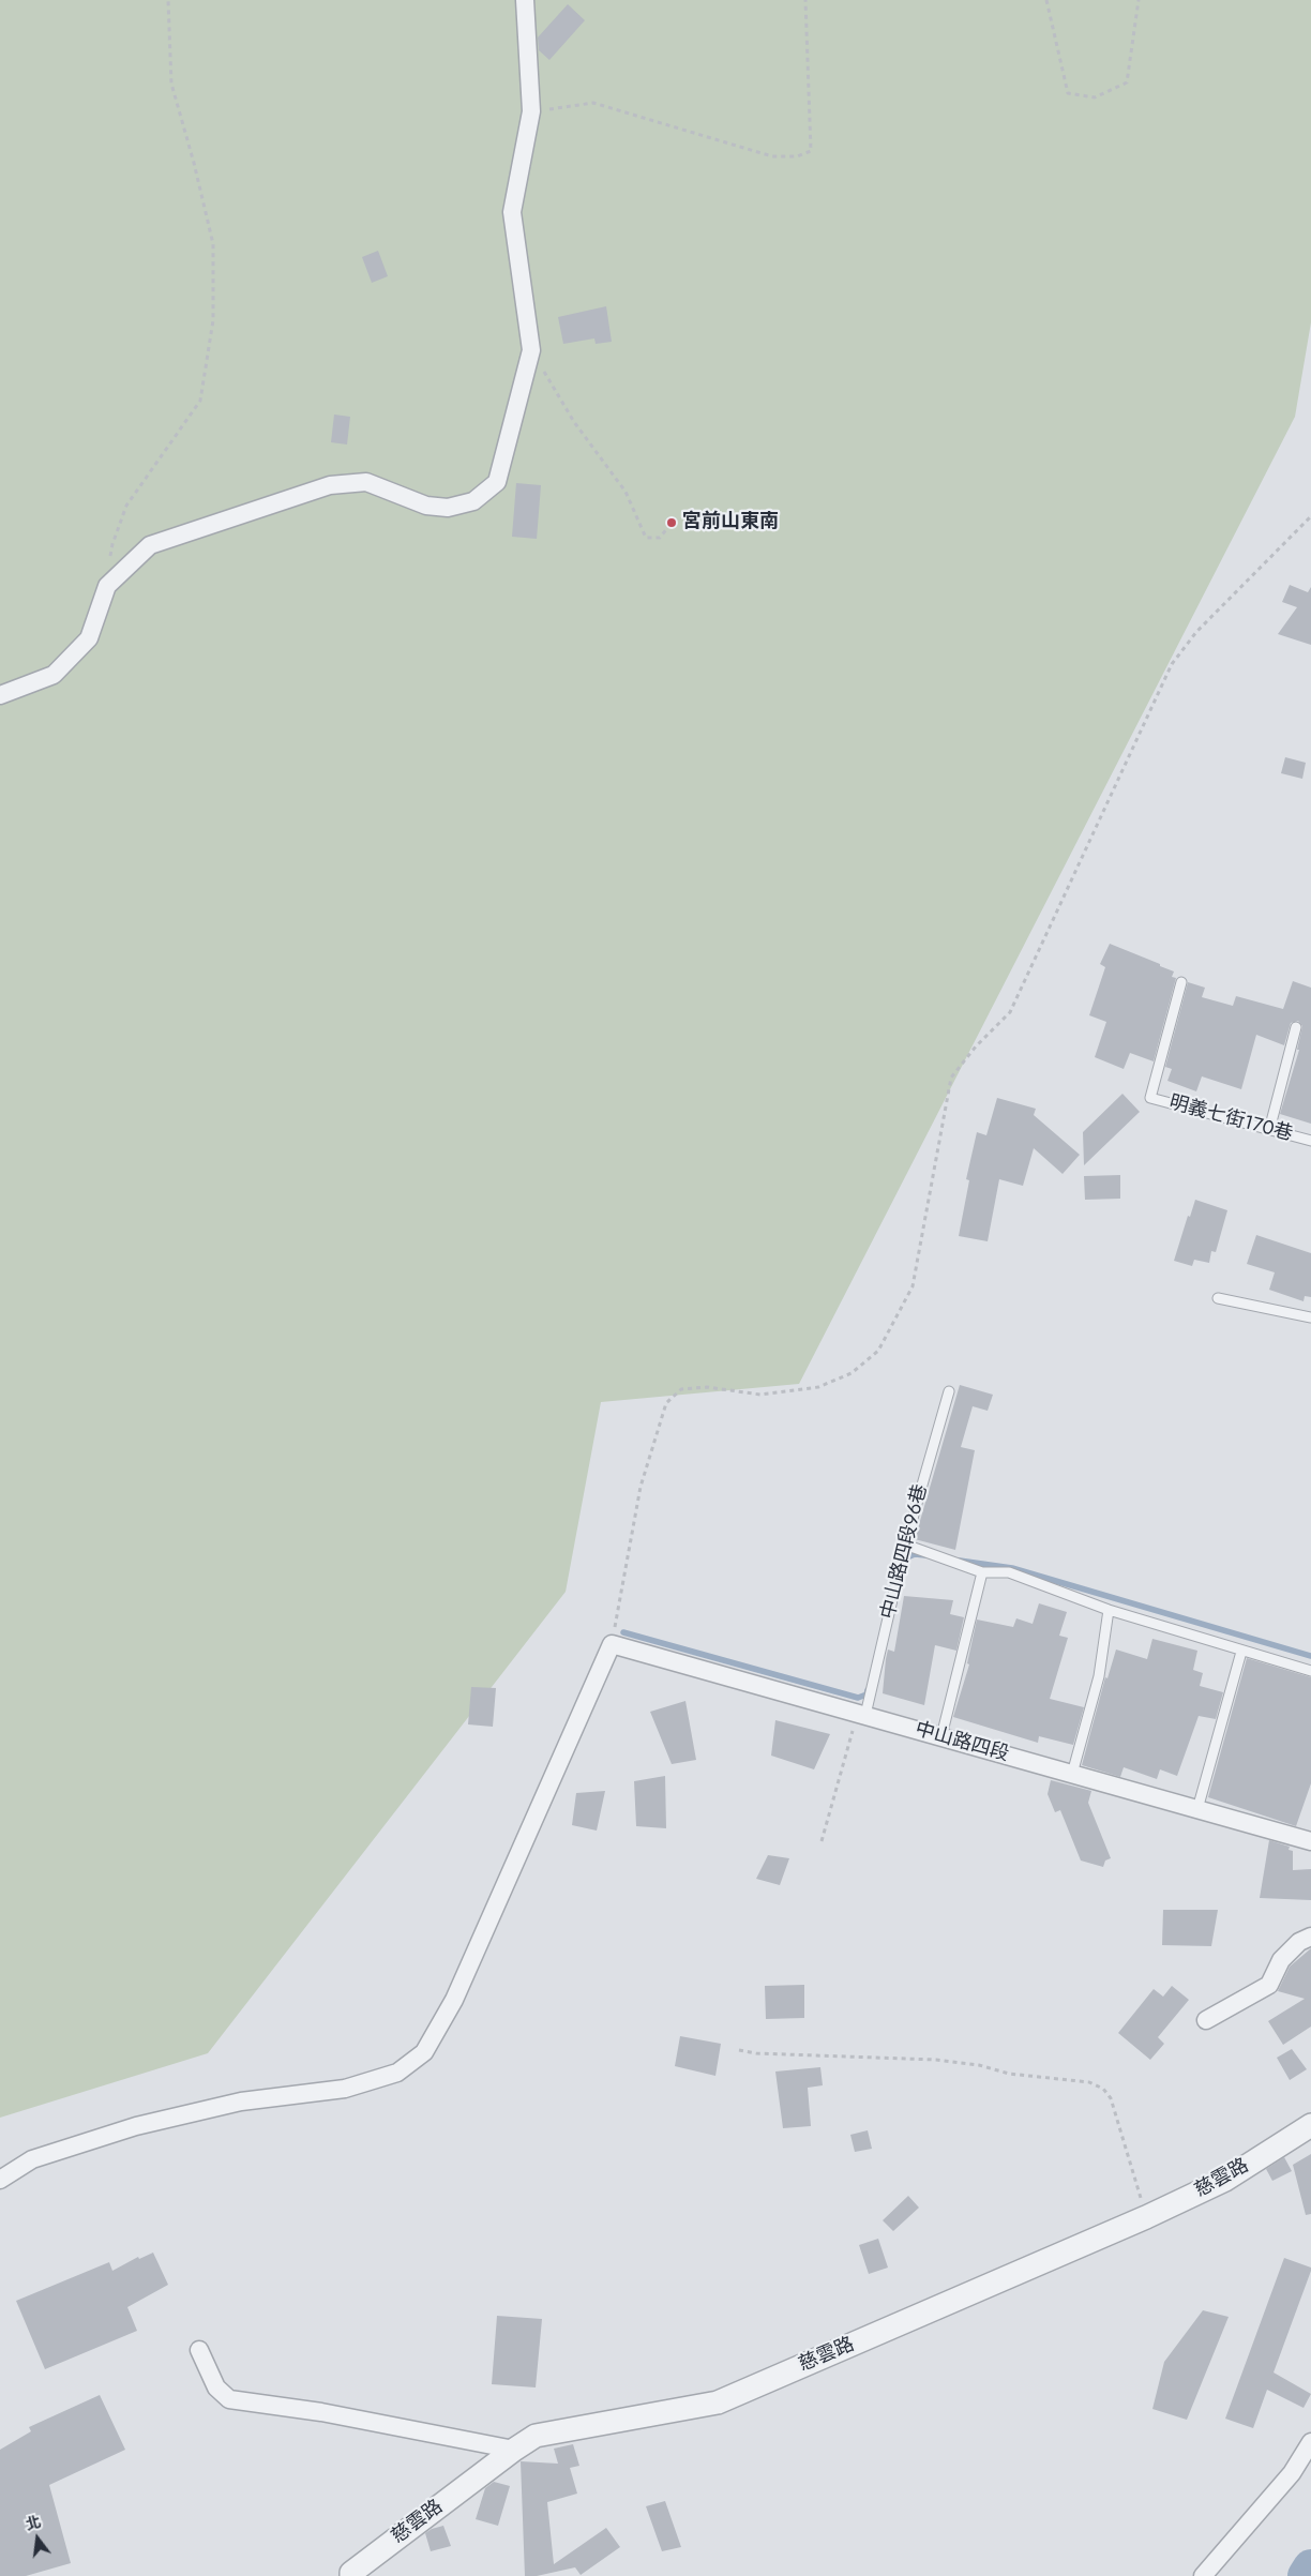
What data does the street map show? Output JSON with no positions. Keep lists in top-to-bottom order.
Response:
{
  "streets": {
    "street": ["中山路四段", "慈雲路"],
    "lane": ["明義七街170巷", "中山路四段96巷"]
  },
  "crossings": [
    ["中山路四段96巷", "中山路四段"]
  ],
  "places": ["宮前山東南"],
  "north": "top"
}
